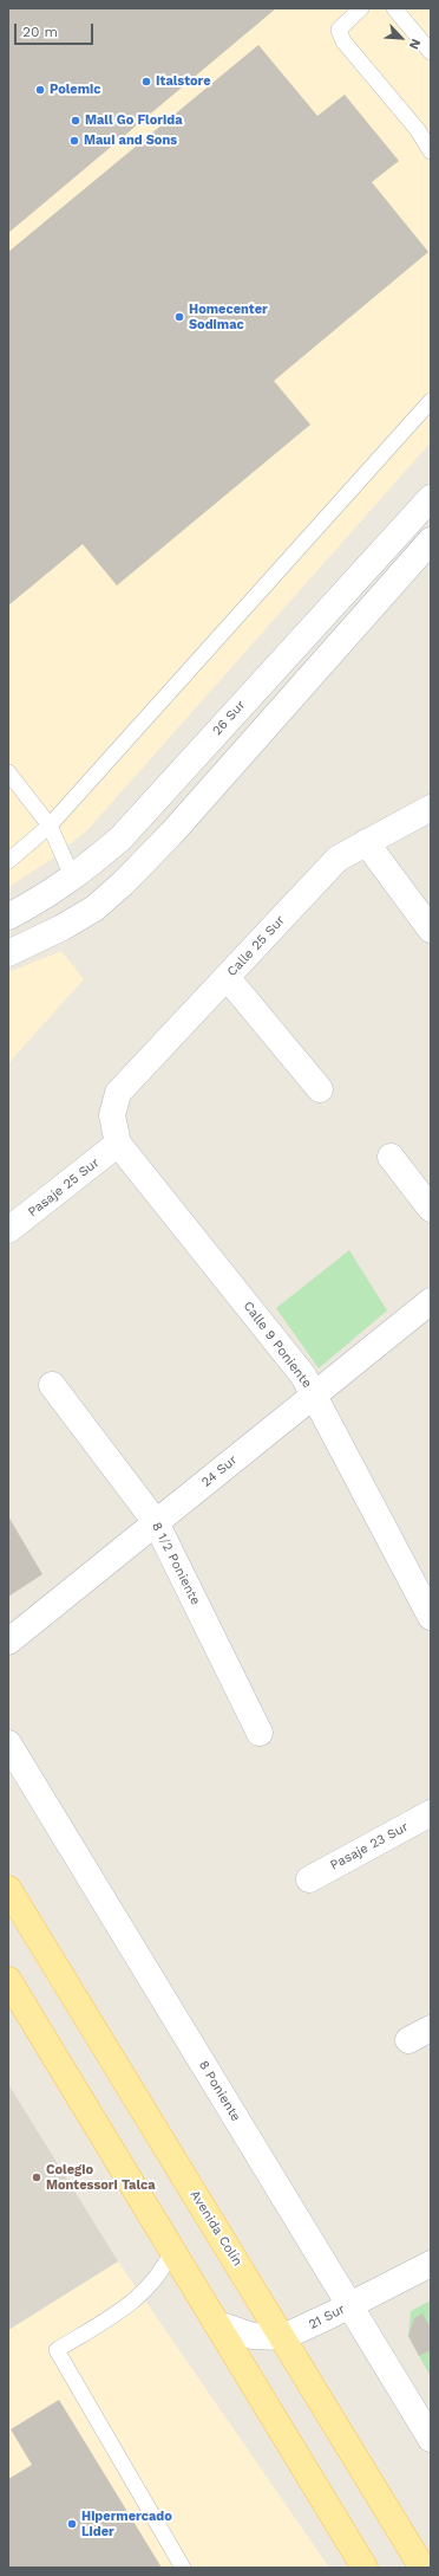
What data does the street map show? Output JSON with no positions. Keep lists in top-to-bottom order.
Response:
{
  "streets": {
    "main road": ["Avenida Colín"],
    "street": [
      "26 Sur",
      "Calle 25 Sur",
      "Pasaje 25 Sur",
      "Calle 9 Poniente",
      "24 Sur",
      "8 1/2 Poniente",
      "Pasaje 23 Sur",
      "8 Poniente",
      "21 Sur"
    ]
  },
  "crossings": [
    ["Calle 25 Sur", "Calle 9 Poniente"],
    ["Pasaje 25 Sur", "Calle 9 Poniente"],
    ["Calle 9 Poniente", "24 Sur"],
    ["24 Sur", "8 1/2 Poniente"],
    ["8 Poniente", "21 Sur"],
    ["Avenida Colín", "21 Sur"]
  ],
  "places": [
    "Italstore",
    "Polemic",
    "Mall Go Florida",
    "Maui and Sons",
    "Homecenter Sodimac",
    "Colegio Montessori Talca",
    "Hipermercado Lider"
  ],
  "scale_bar": "20 m",
  "north": "bottom right"
}
